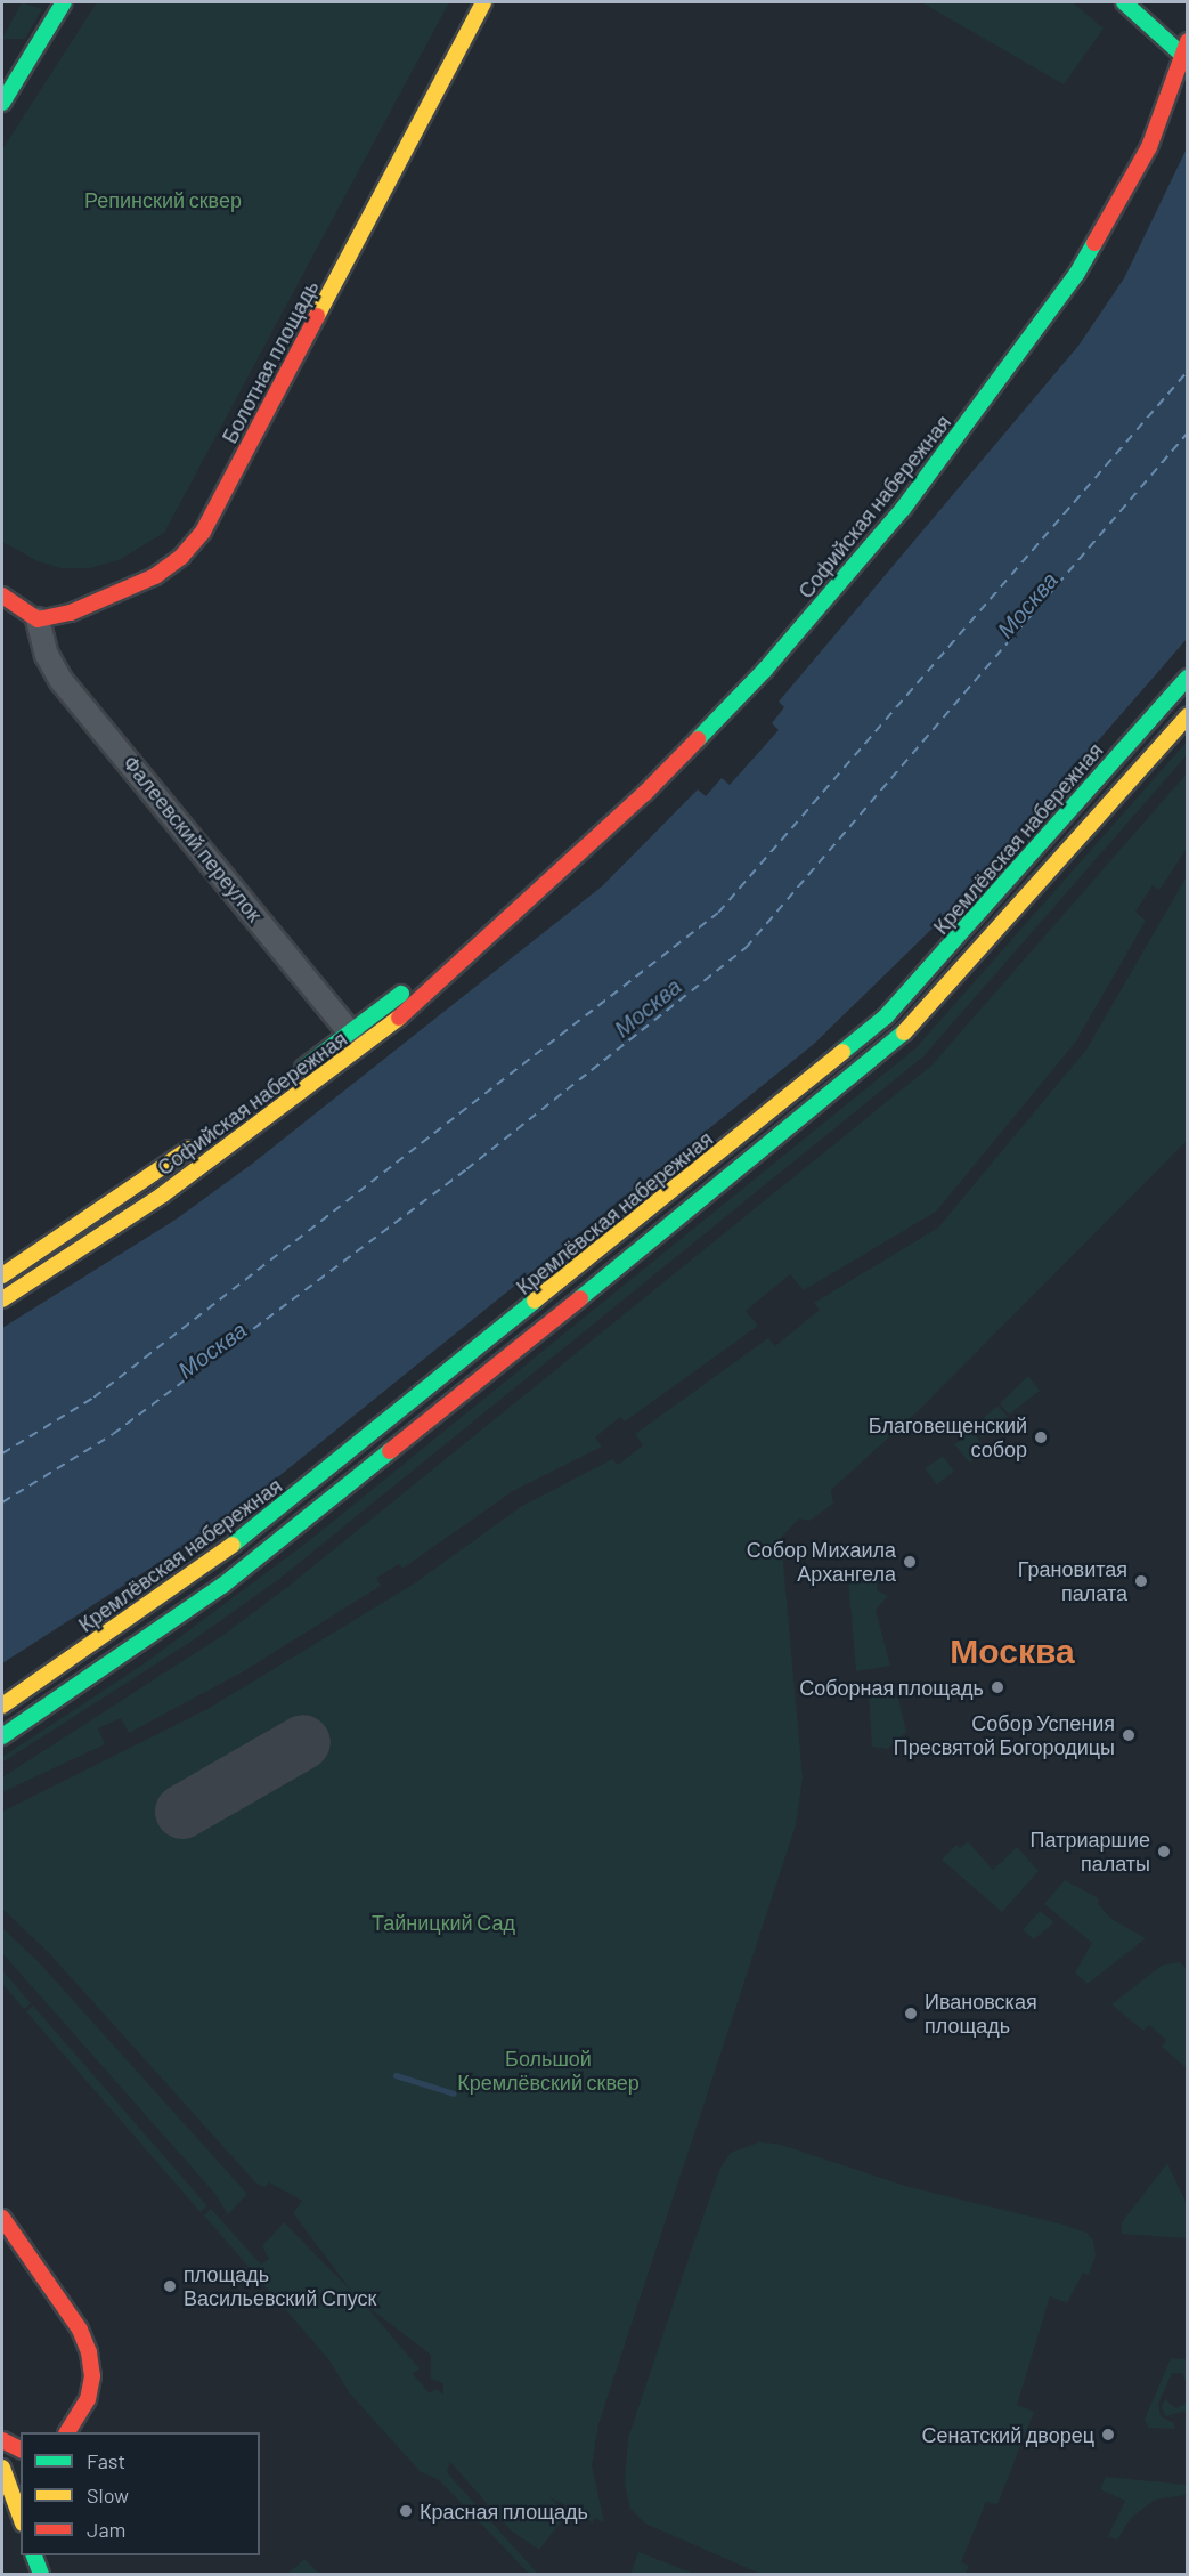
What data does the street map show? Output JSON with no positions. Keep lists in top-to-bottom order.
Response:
{
  "streets": {
    "main road": ["Болотная площадь", "Софийская набережная", "Кремлёвская набережная"],
    "street": ["Фалеевский переулок"]
  },
  "crossings": [
    ["Болотная площадь", "Фалеевский переулок"],
    ["Софийская набережная", "Фалеевский переулок"]
  ],
  "districts": ["Москва"],
  "water": ["Москва"],
  "parks": ["Репинский сквер", "Тайницкий Сад", "Большой Кремлёвский сквер"],
  "places": [
    "Благовещенский собор",
    "Собор Михаила Архангела",
    "Грановитая палата",
    "Соборная площадь",
    "Собор Успения Пресвятой Богородицы",
    "Патриаршие палаты",
    "Ивановская площадь",
    "площадь Васильевский Спуск",
    "Сенатский дворец",
    "Красная площадь"
  ],
  "legend": ["Fast", "Slow", "Jam"]
}
